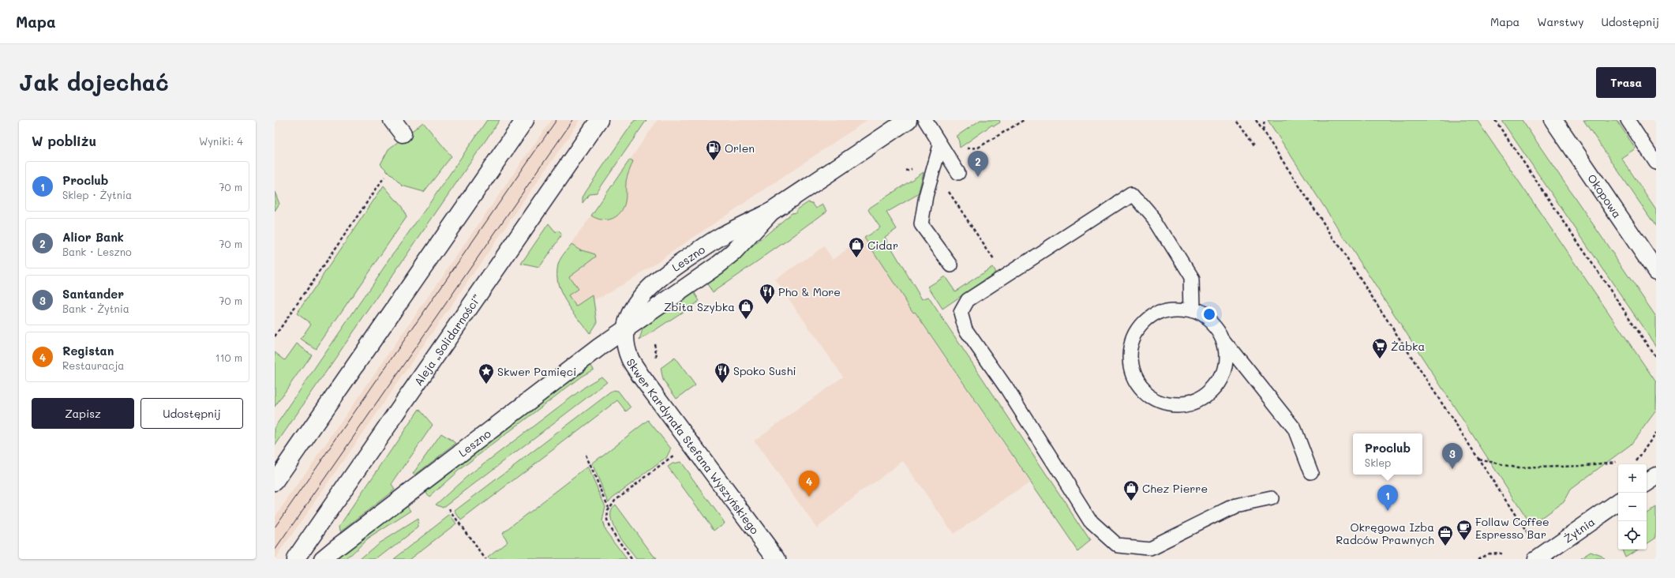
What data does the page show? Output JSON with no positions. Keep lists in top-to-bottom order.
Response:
{
  "streets": {
    "main road": [
      "Okopowa",
      "Leszno",
      "Aleja „Solidarności”",
      "Skwer Kardynała Stefana Wyszyńskiego",
      "Żytnia"
    ]
  },
  "crossings": [
    ["Leszno", "Skwer Kardynała Stefana Wyszyńskiego"]
  ],
  "places": {
    "fuel station": ["Orlen"],
    "shop": ["Cidar", "Zbita Szybka", "Chez Pierre"],
    "restaurant": ["Pho & More", "Spoko Sushi"],
    "supermarket": ["Żabka"],
    "place": ["Skwer Pamięci"],
    "cafe": ["Follaw Coffee Espresso Bar"],
    "office": ["Okręgowa Izba Radców Prawnych"]
  },
  "page": {
    "header": "Mapa",
    "nav": ["Mapa", "Warstwy", "Udostępnij"],
    "buttons": [
      "Trasa",
      ["Zapisz", "Udostępnij"]
    ],
    "title": "Jak dojechać",
    "heading": ["W pobliżu", "Wyniki: 4"],
    "pins": [
      "2",
      "3",
      "4",
      "1"
    ],
    "list": [
      {
        "mark": "1",
        "name": "Proclub",
        "note": "Sklep · Żytnia",
        "value": "70 m"
      },
      {
        "mark": "2",
        "name": "Alior Bank",
        "note": "Bank · Leszno",
        "value": "70 m"
      },
      {
        "mark": "3",
        "name": "Santander",
        "note": "Bank · Żytnia",
        "value": "70 m"
      },
      {
        "mark": "4",
        "name": "Registan",
        "note": "Restauracja",
        "value": "110 m"
      }
    ],
    "popup": ["Proclub", "Sklep"],
    "map_buttons": ["+", "−"]
  }
}
